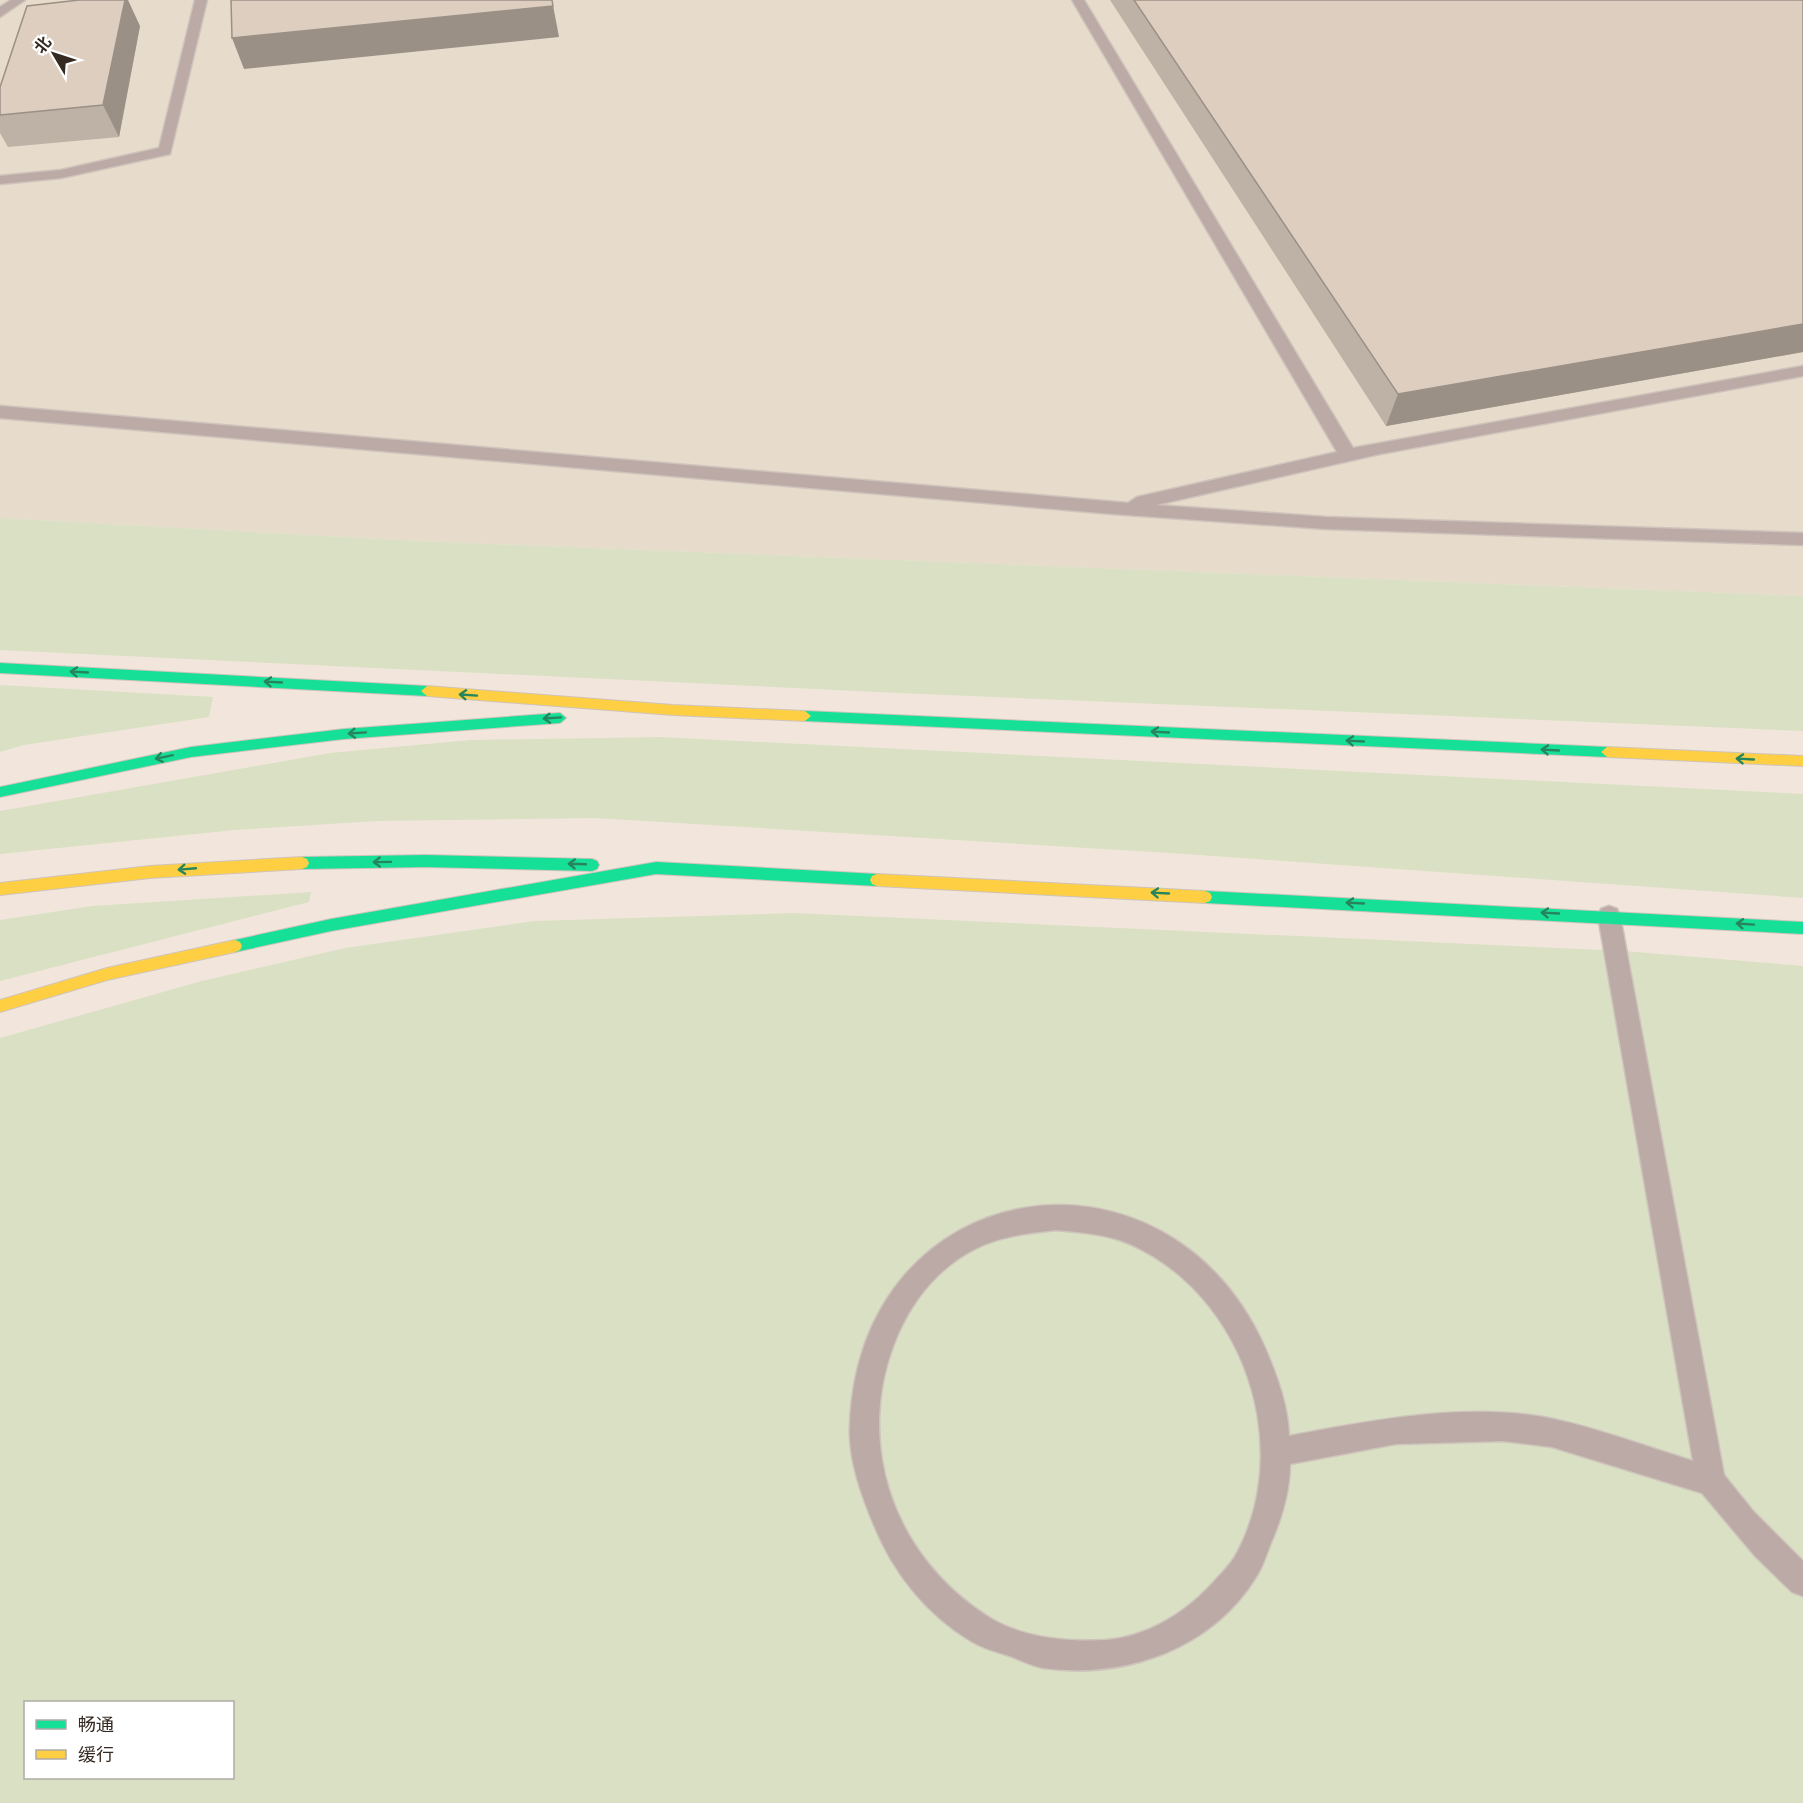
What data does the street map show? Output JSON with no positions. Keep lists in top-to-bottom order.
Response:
{
  "legend": ["畅通", "缓行"],
  "north": "top left"
}
